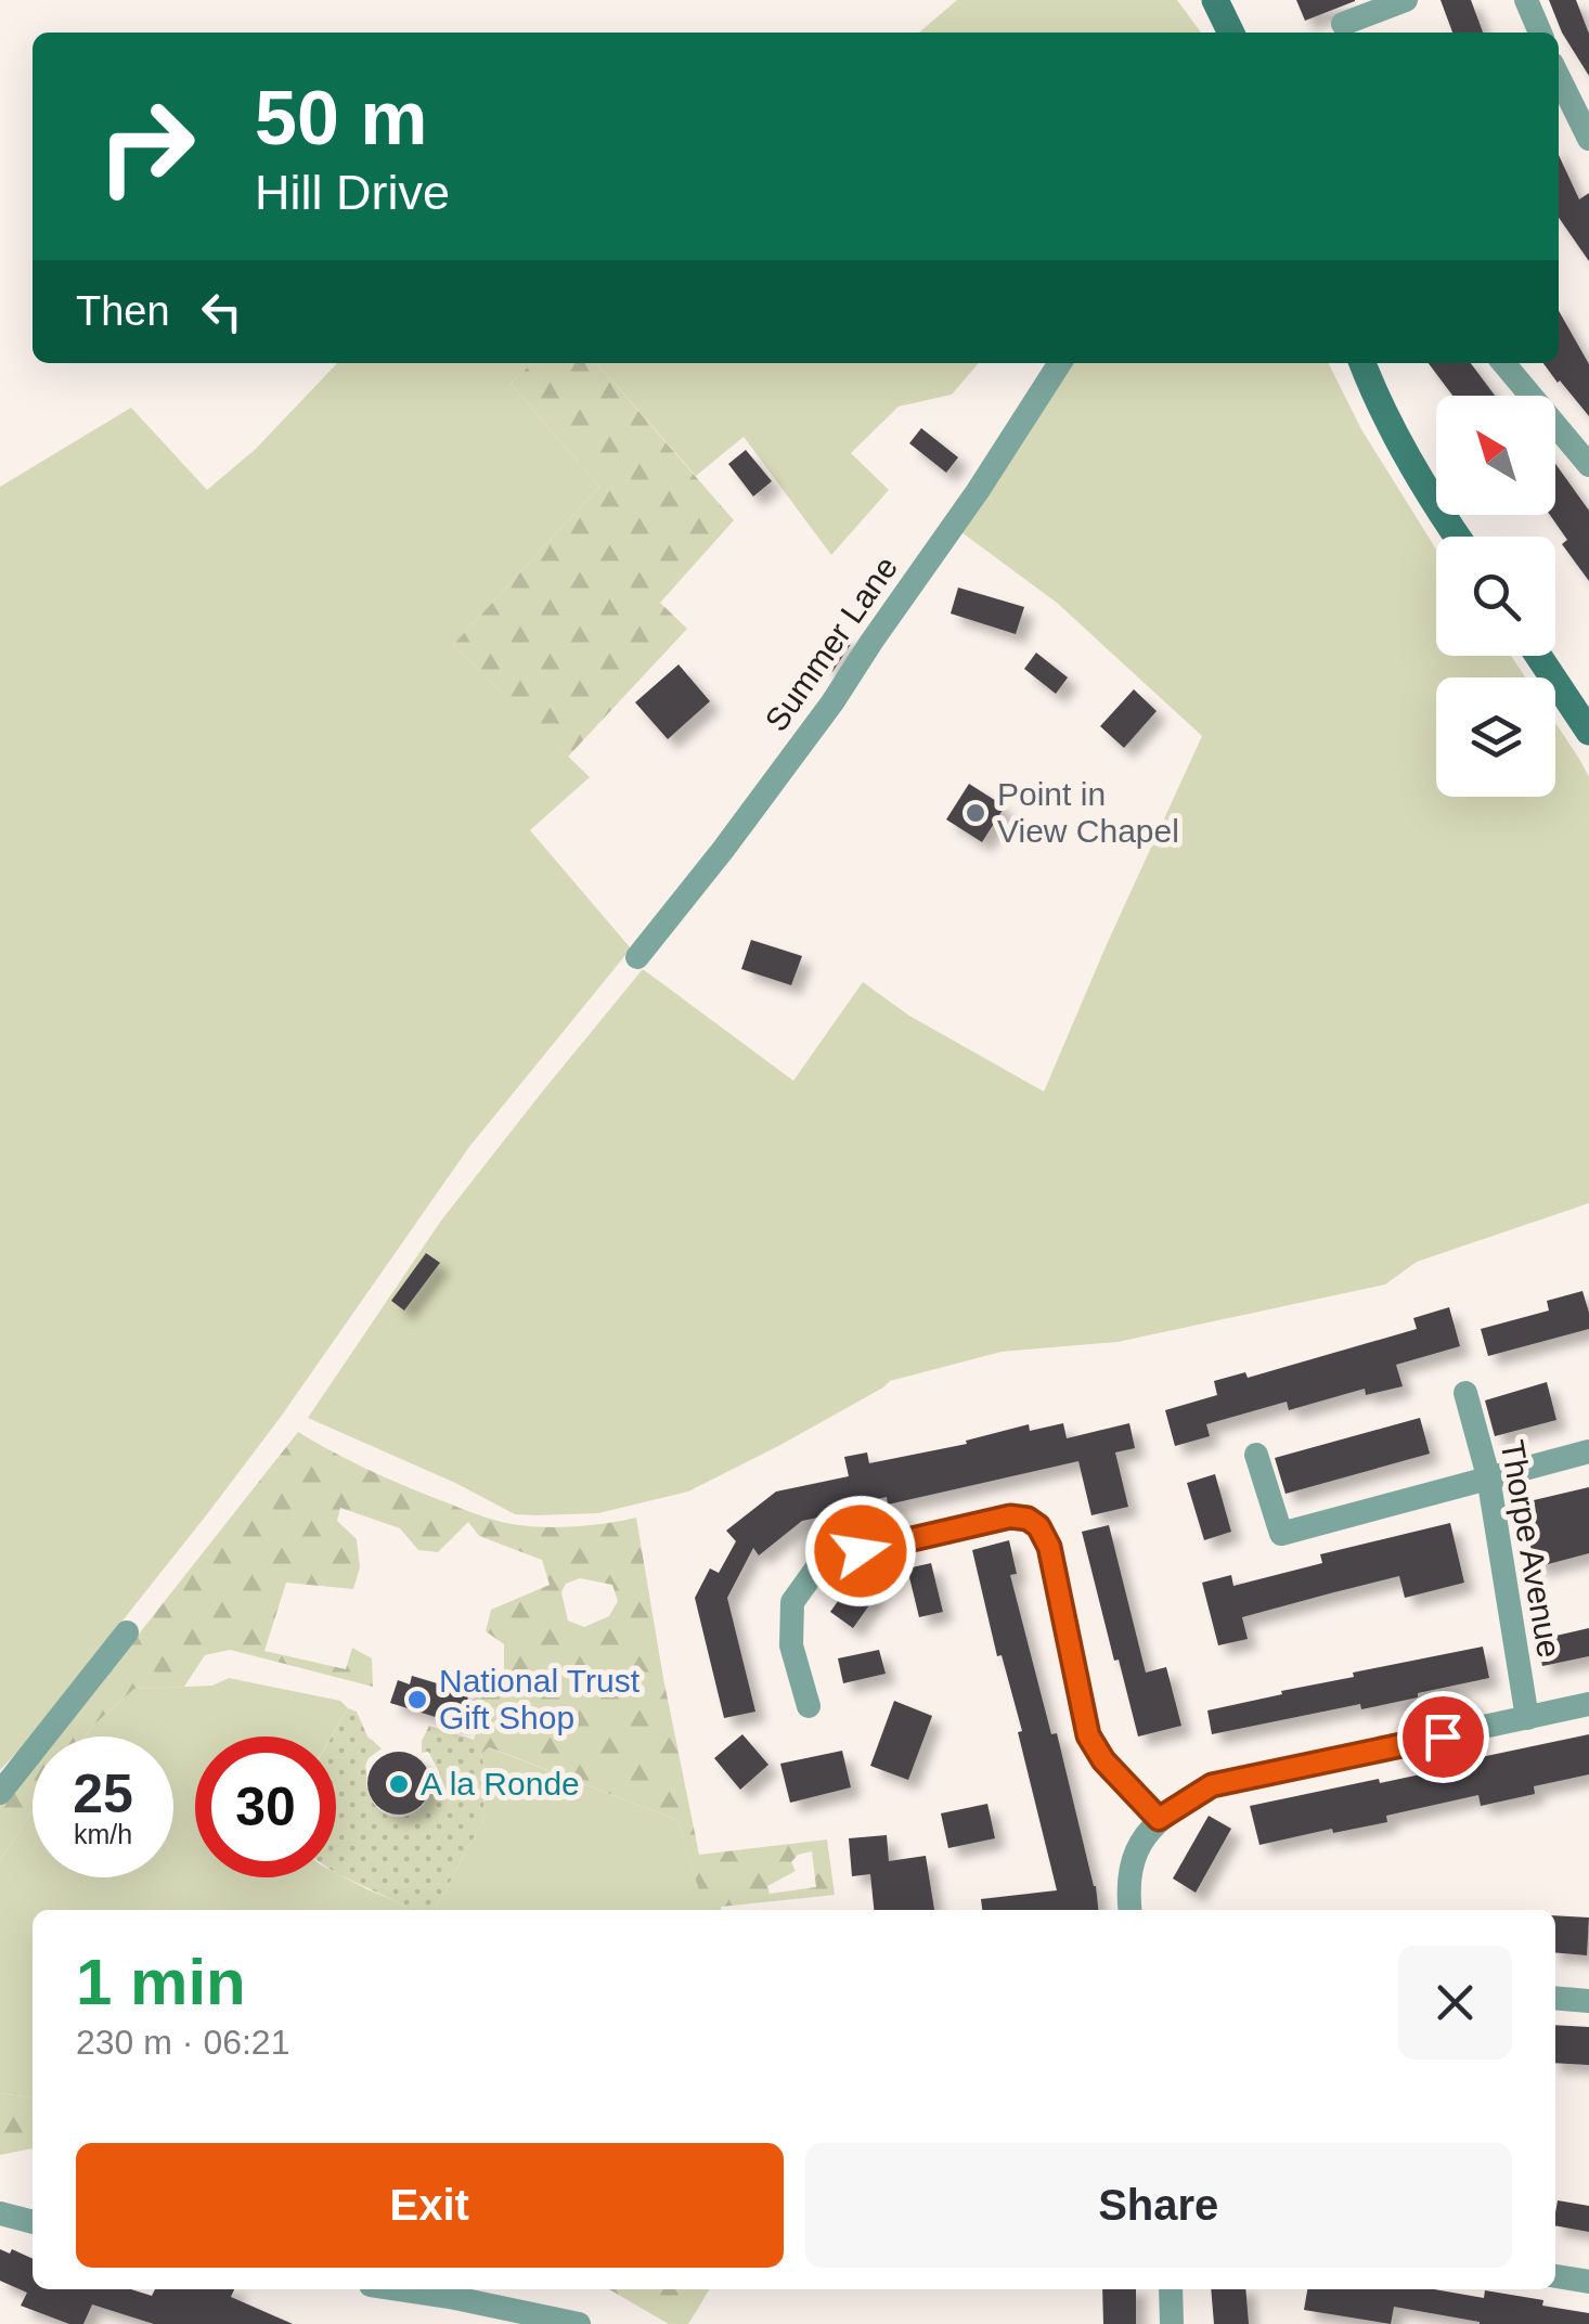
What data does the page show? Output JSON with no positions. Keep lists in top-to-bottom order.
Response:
{
  "streets": {
    "street": ["Summer Lane", "Thorpe Avenue"]
  },
  "places": ["Point in View Chapel", "National Trust Gift Shop", "A la Ronde"],
  "north": "top left",
  "page": {
    "turn": ["50 m", "Hill Drive"],
    "then": "Then",
    "speed": "25 km/h",
    "limit": "30",
    "heading": ["1 min", "230 m · 06:21"],
    "buttons": ["Exit", "Share"]
  }
}
